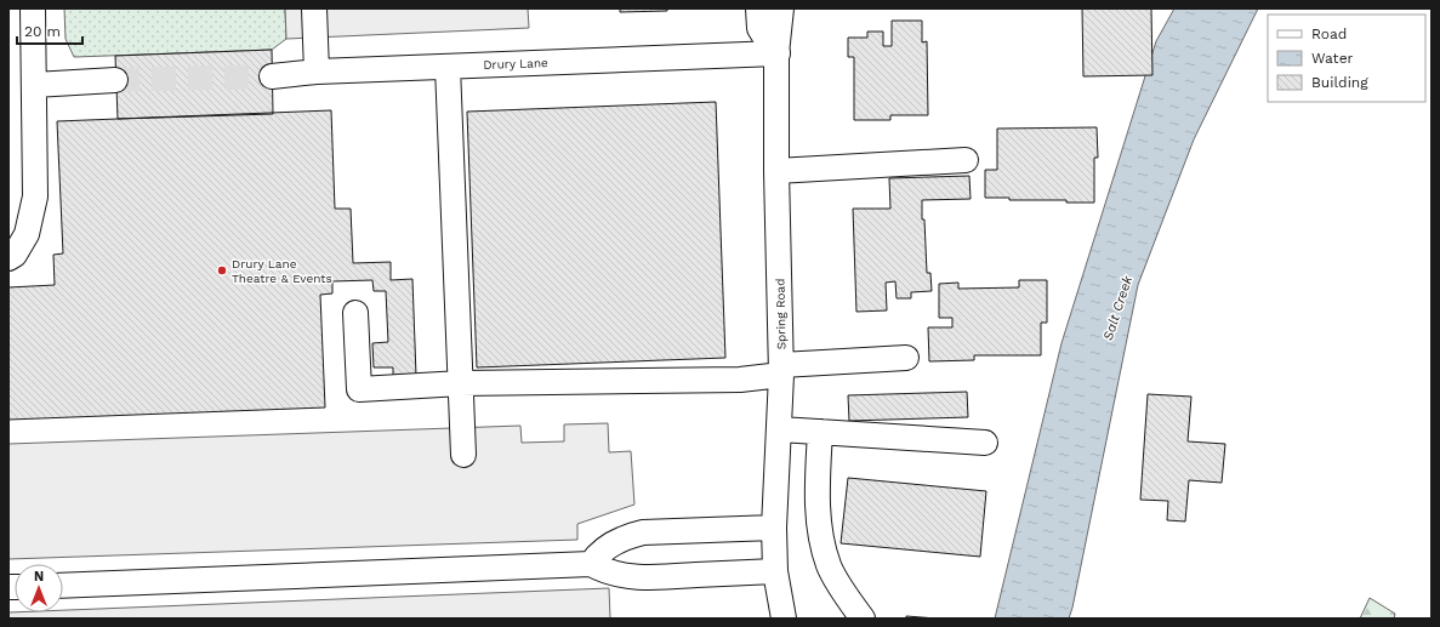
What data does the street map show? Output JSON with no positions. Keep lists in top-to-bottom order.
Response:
{
  "streets": {
    "street": ["Drury Lane", "Spring Road"]
  },
  "crossings": [
    ["Drury Lane", "Spring Road"]
  ],
  "water": ["Salt Creek"],
  "places": ["Drury Lane Theatre & Events"],
  "legend": ["Road", "Water", "Building"],
  "scale_bar": "20 m",
  "north": "top"
}
